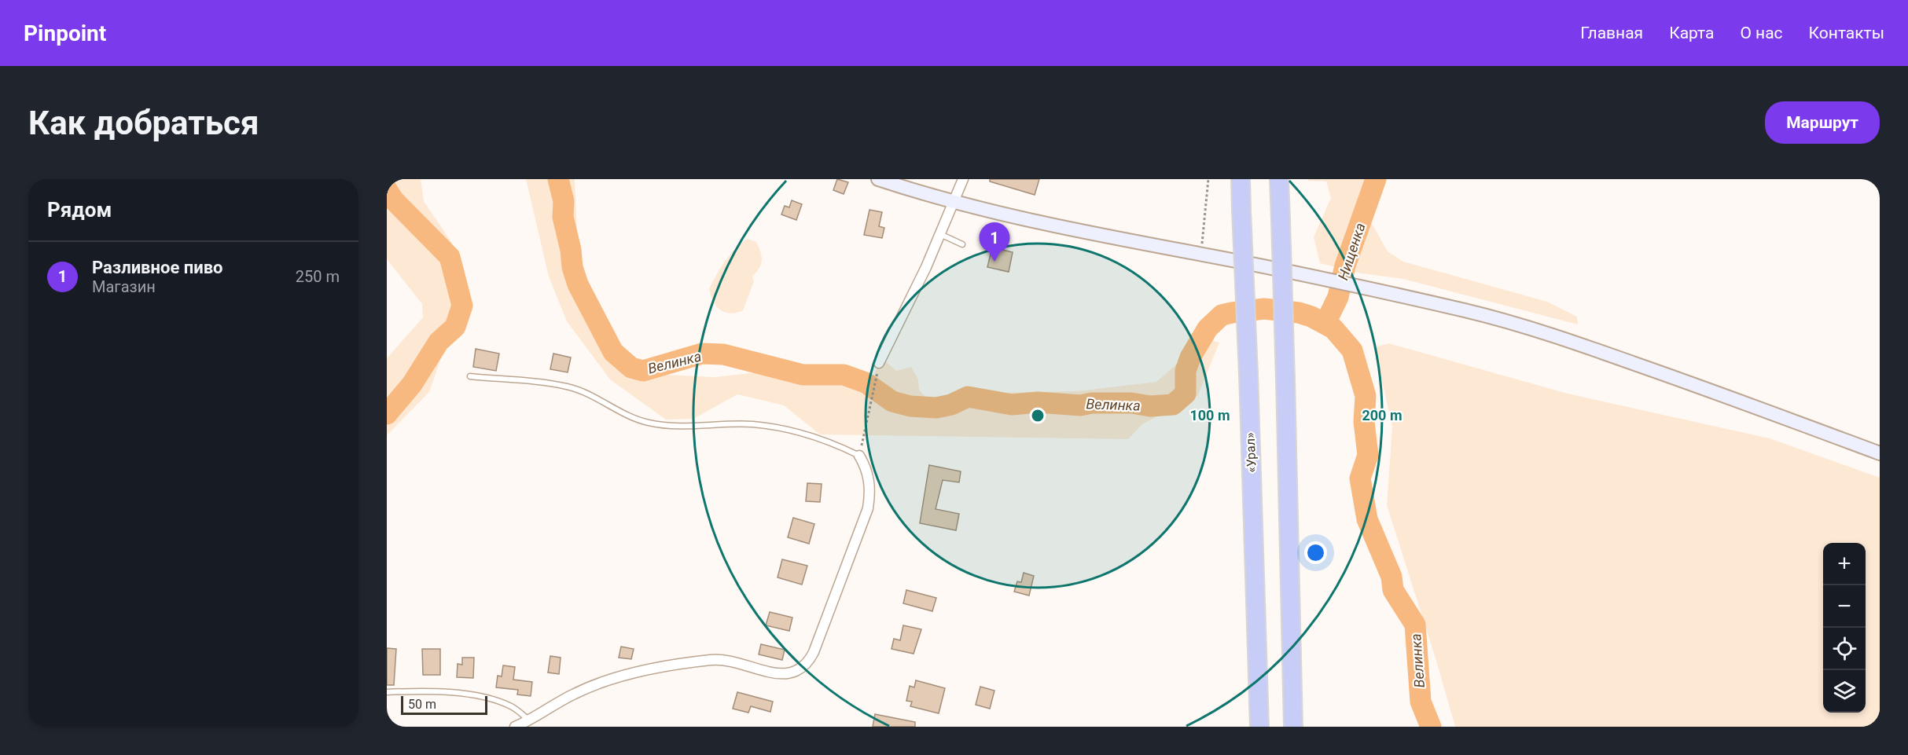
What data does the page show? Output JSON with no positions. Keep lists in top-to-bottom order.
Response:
{
  "streets": {
    "highway": ["«Урал»"]
  },
  "water": ["Нищенка", "Велинка"],
  "scale_bar": "50 m",
  "page": {
    "header": "Pinpoint",
    "nav": [
      "Главная",
      "Карта",
      "О нас",
      "Контакты"
    ],
    "buttons": "Маршрут",
    "title": "Как добраться",
    "heading": "Рядом",
    "pins": "1",
    "list": [
      {
        "mark": "1",
        "name": "Разливное пиво",
        "note": "Магазин",
        "value": "250 m"
      }
    ],
    "map_buttons": ["+", "−"],
    "scale": "50 m"
  },
  "rings": ["100 m", "200 m"]
}
